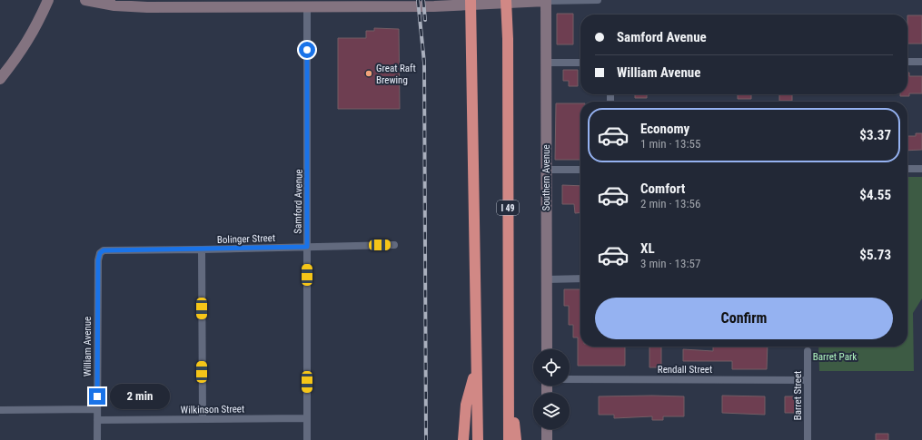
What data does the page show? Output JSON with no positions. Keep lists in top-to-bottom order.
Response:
{
  "streets": {
    "highway": ["I 49"],
    "street": [
      "Southern Avenue",
      "Samford Avenue",
      "Bolinger Street",
      "William Avenue",
      "Rendall Street",
      "Barret Street",
      "Wilkinson Street"
    ]
  },
  "crossings": [
    ["Samford Avenue", "Bolinger Street"],
    ["Samford Avenue", "Wilkinson Street"],
    ["Bolinger Street", "William Avenue"],
    ["William Avenue", "Wilkinson Street"],
    ["Rendall Street", "Barret Street"]
  ],
  "parks": ["Barret Park"],
  "places": ["Great Raft Brewing"],
  "page": {
    "banner": ["Samford Avenue", "William Avenue"],
    "list": [
      {
        "name": "Economy",
        "note": "1 min · 13:55",
        "value": "$3.37"
      },
      {
        "name": "Comfort",
        "note": "2 min · 13:56",
        "value": "$4.55"
      },
      {
        "name": "XL",
        "note": "3 min · 13:57",
        "value": "$5.73"
      }
    ],
    "buttons": "Confirm",
    "bubble": "2 min"
  }
}
